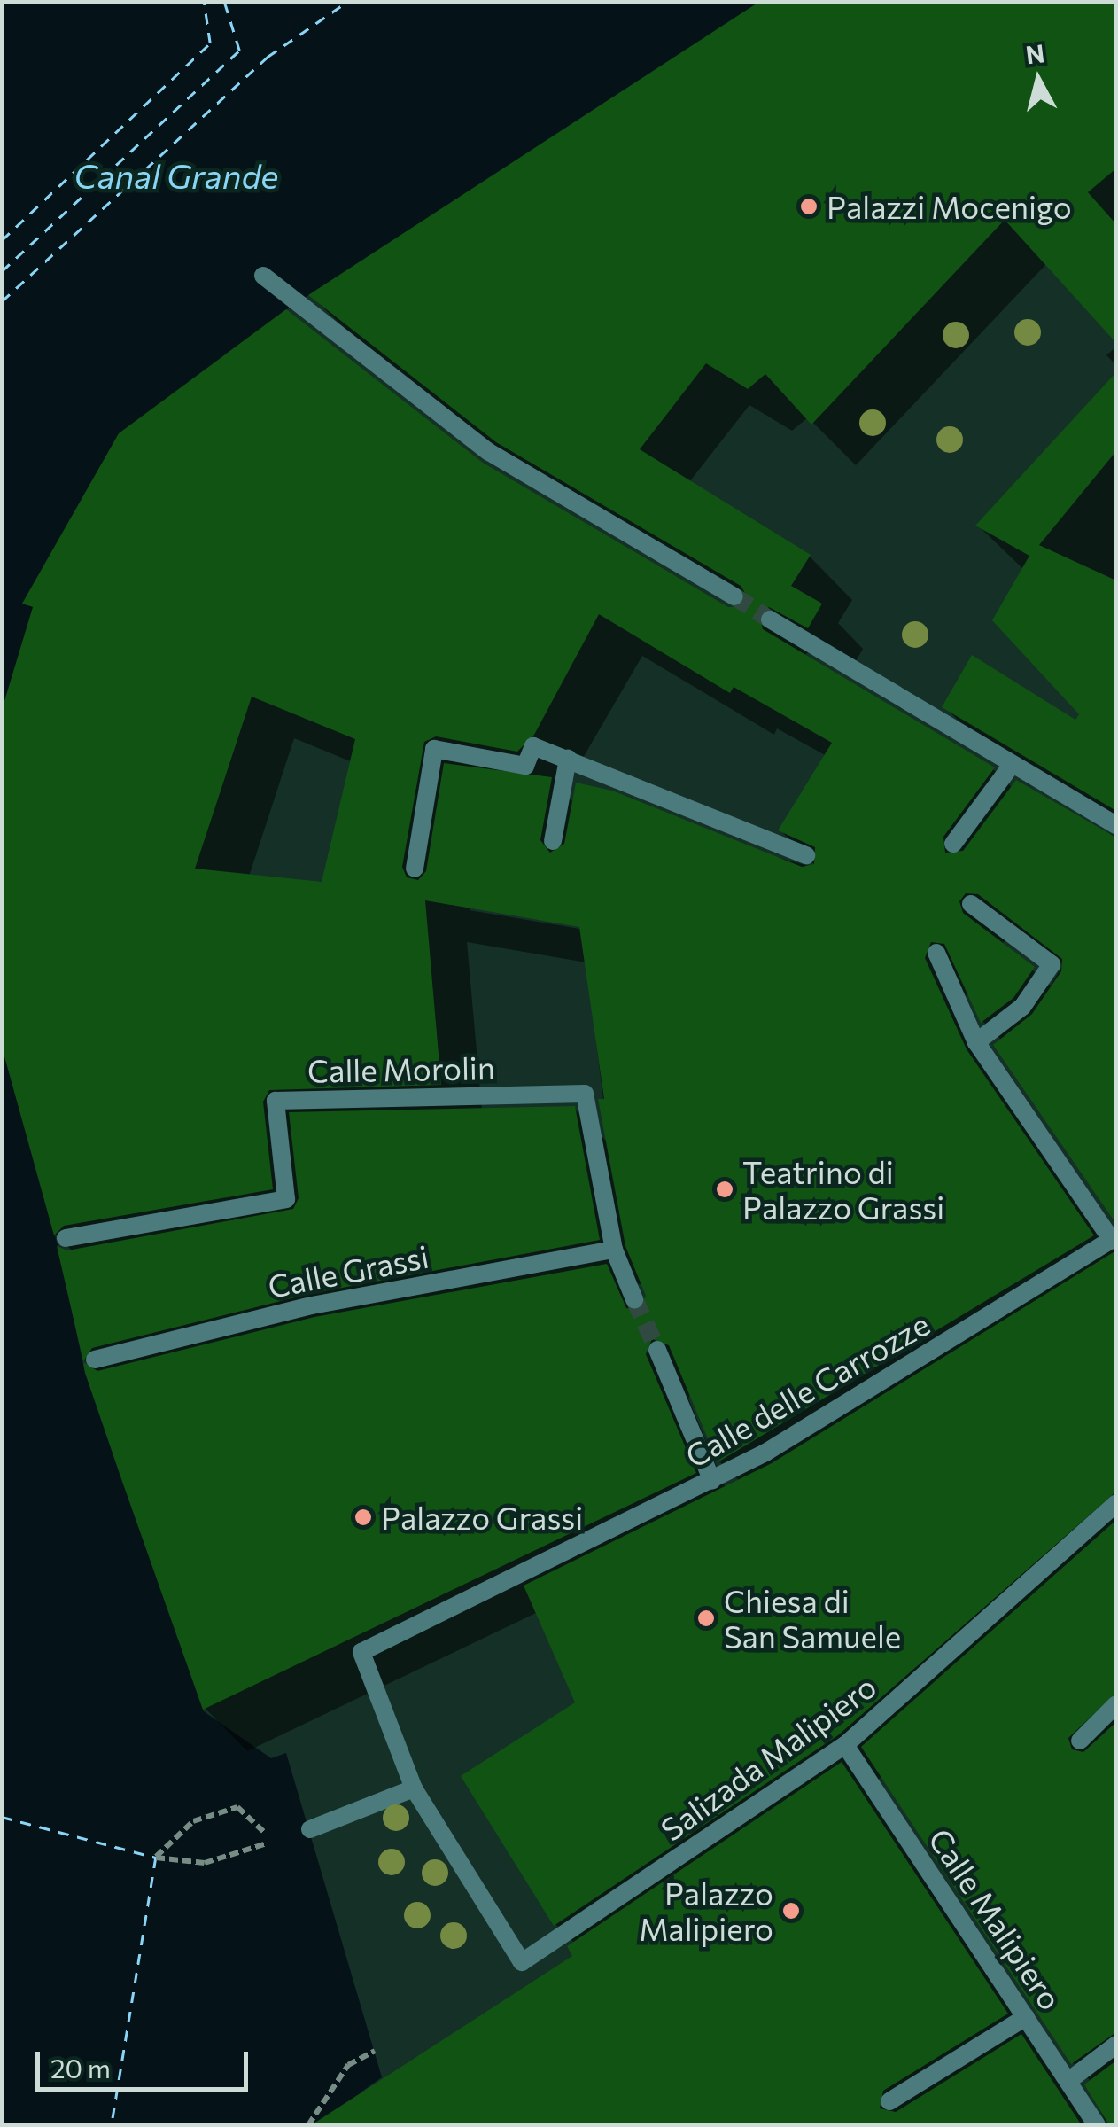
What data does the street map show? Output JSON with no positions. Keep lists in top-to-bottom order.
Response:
{
  "streets": {
    "street": [
      "Calle Morolin",
      "Calle Grassi",
      "Calle delle Carrozze",
      "Salizada Malipiero",
      "Calle Malipiero"
    ]
  },
  "crossings": [
    ["Calle Morolin", "Calle Grassi"],
    ["Calle delle Carrozze", "Salizada Malipiero"],
    ["Salizada Malipiero", "Calle Malipiero"]
  ],
  "water": ["Canal Grande"],
  "places": [
    "Palazzi Mocenigo",
    "Teatrino di Palazzo Grassi",
    "Palazzo Grassi",
    "Chiesa di San Samuele",
    "Palazzo Malipiero"
  ],
  "scale_bar": "20 m",
  "north": "top"
}
